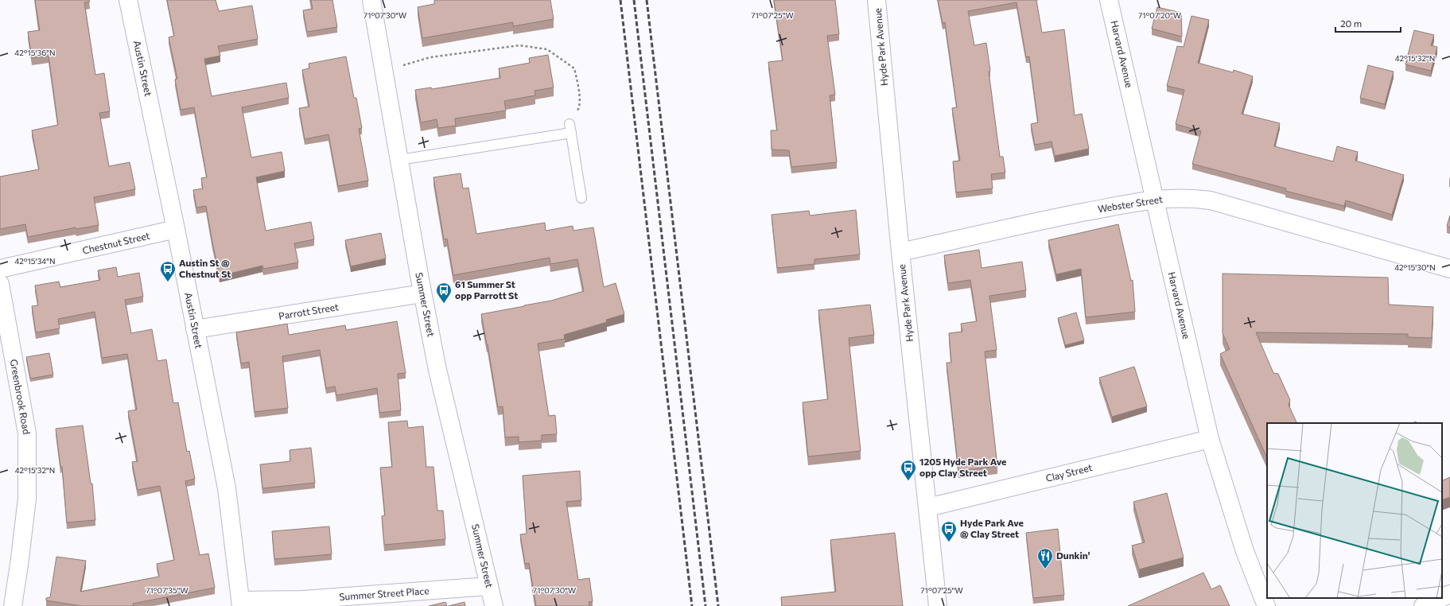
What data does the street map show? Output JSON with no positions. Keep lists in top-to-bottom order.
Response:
{
  "streets": {
    "street": [
      "Hyde Park Avenue",
      "Harvard Avenue",
      "Austin Street",
      "Webster Street",
      "Chestnut Street",
      "Summer Street",
      "Parrott Street",
      "Greenbrook Road",
      "Clay Street",
      "Summer Street Place"
    ]
  },
  "crossings": [
    ["Hyde Park Avenue", "Webster Street"],
    ["Hyde Park Avenue", "Clay Street"],
    ["Harvard Avenue", "Webster Street"],
    ["Harvard Avenue", "Clay Street"],
    ["Austin Street", "Chestnut Street"],
    ["Austin Street", "Parrott Street"],
    ["Austin Street", "Summer Street Place"],
    ["Summer Street", "Parrott Street"],
    ["Summer Street", "Summer Street Place"]
  ],
  "places": {
    "bus stop": [
      "Austin St @ Chestnut St",
      "61 Summer St opp Parrott St",
      "1205 Hyde Park Ave opp Clay Street",
      "Hyde Park Ave @ Clay Street"
    ],
    "restaurant": ["Dunkin'"]
  },
  "scale_bar": "20 m",
  "coordinates": [
    "71°07'30\"W",
    "71°07'25\"W",
    "71°07'20\"W",
    "42°15'36\"N",
    "42°15'32\"N",
    "42°15'34\"N",
    "42°15'30\"N",
    "71°07'35\"W"
  ]
}
